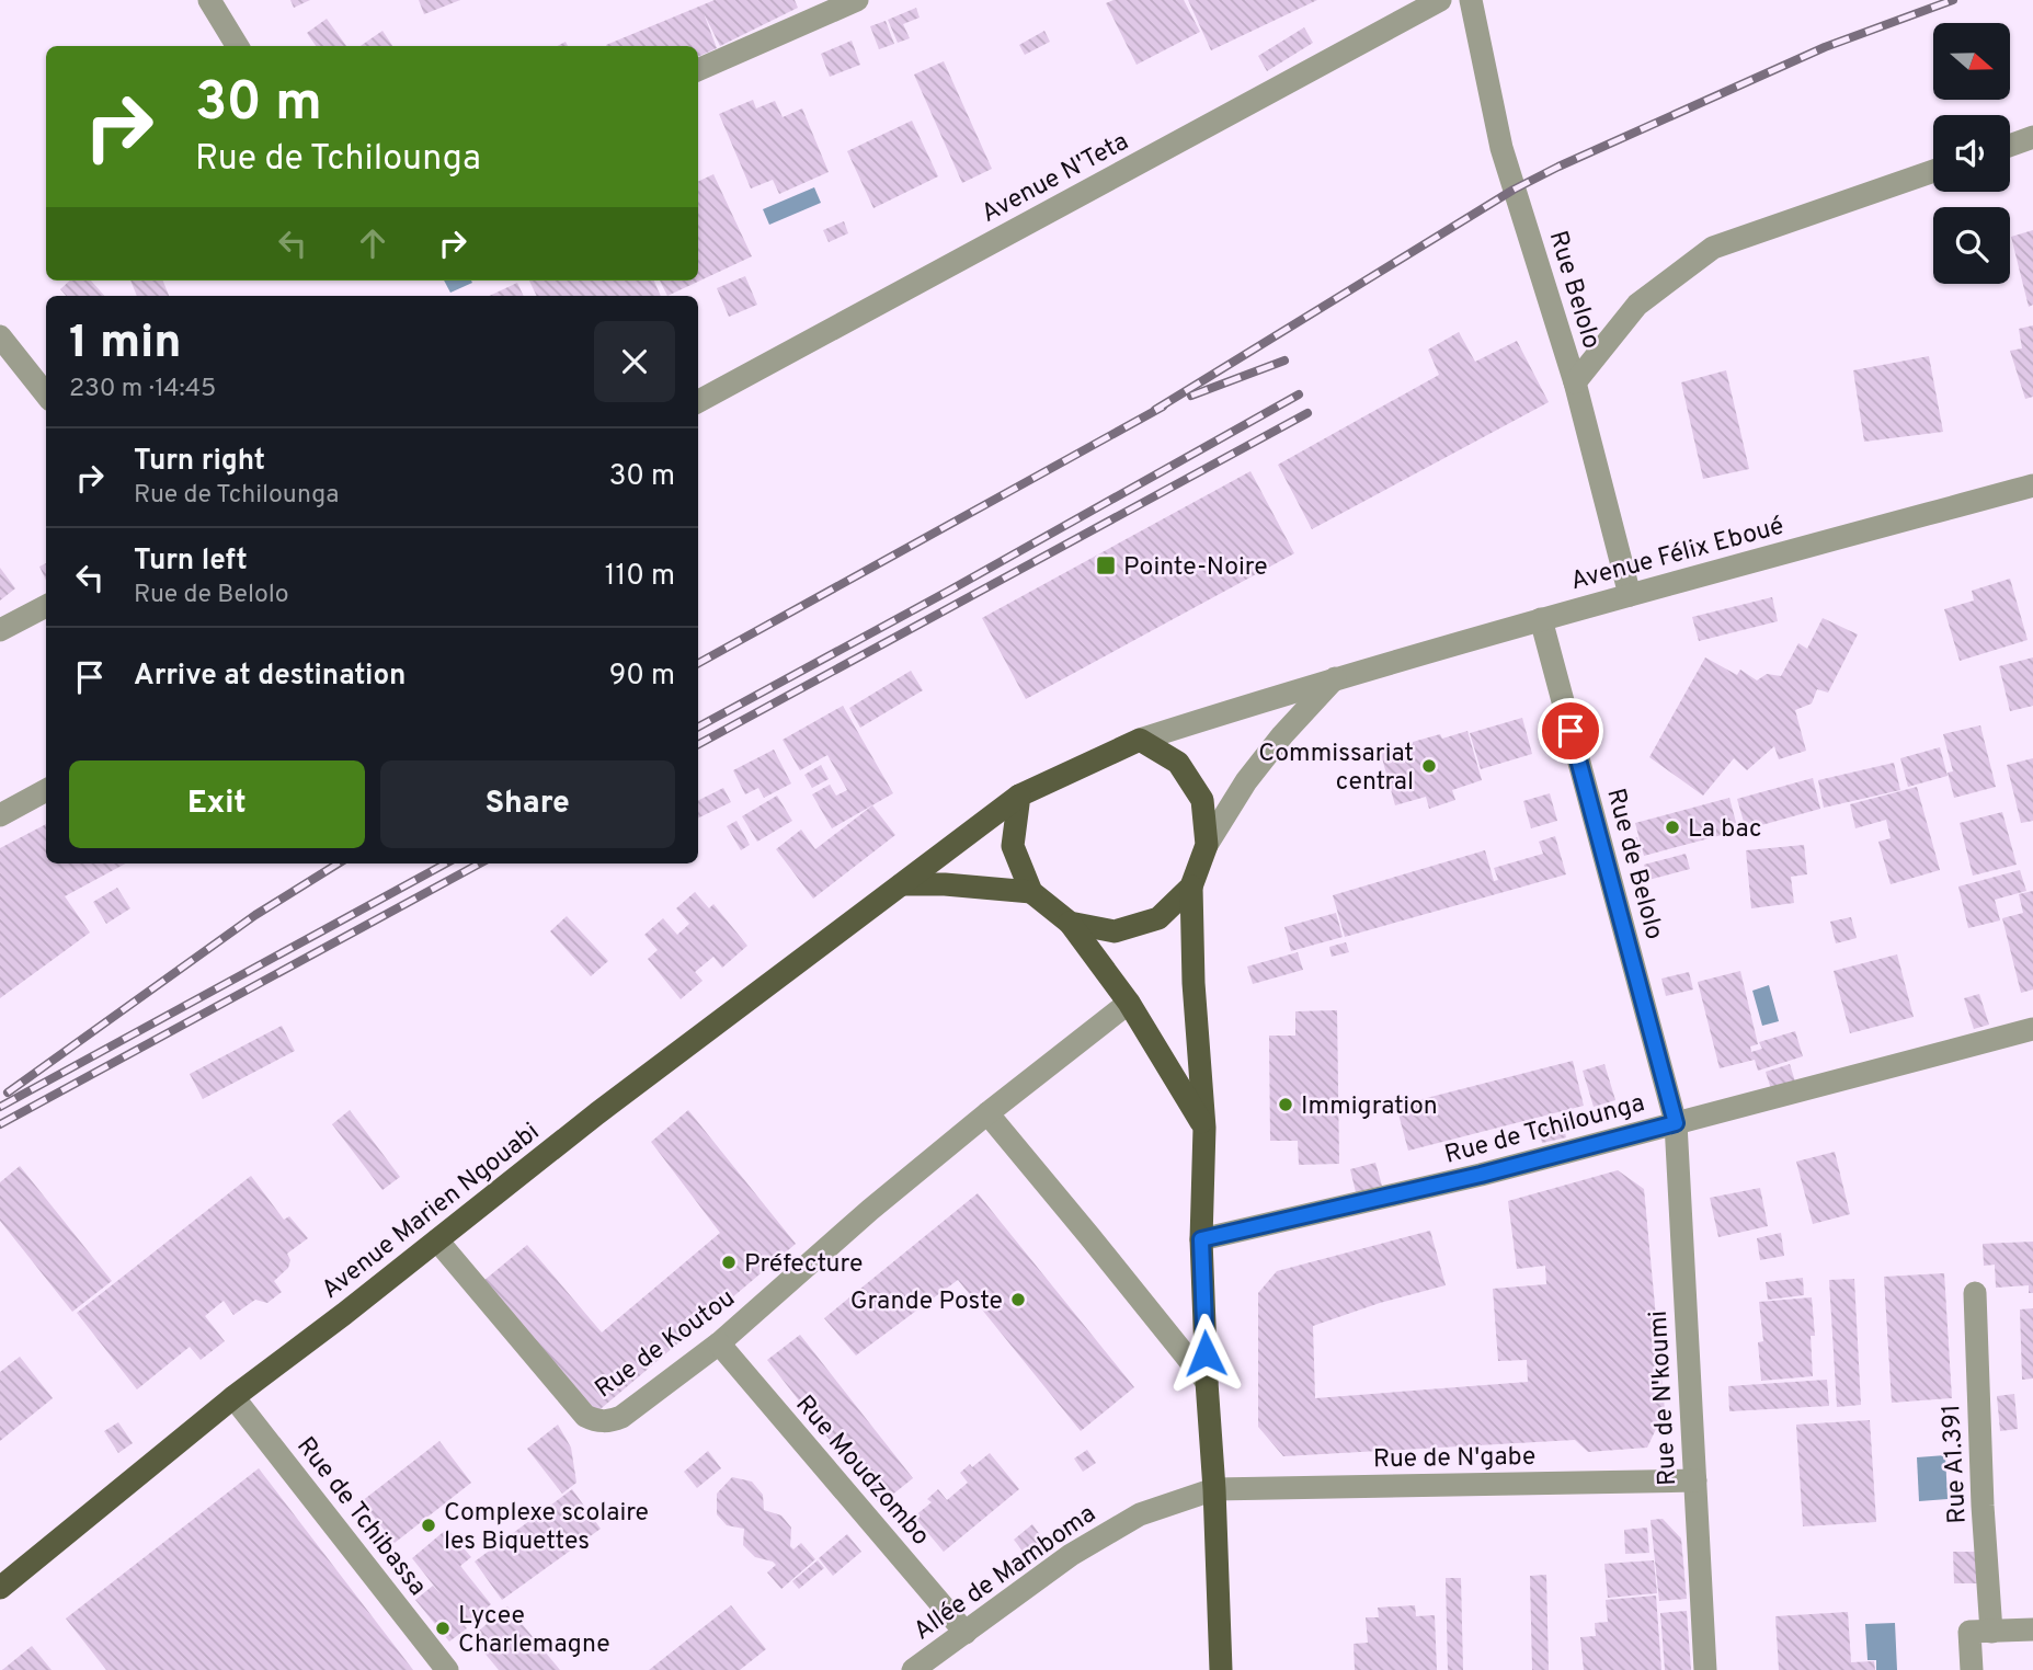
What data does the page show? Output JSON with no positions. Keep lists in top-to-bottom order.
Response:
{
  "streets": {
    "main road": ["Avenue Marien Ngouabi"],
    "street": [
      "Avenue N'Teta",
      "Rue Belolo",
      "Avenue Félix Eboué",
      "Rue de Belolo",
      "Rue de Tchilounga",
      "Rue de Koutou",
      "Rue de N'koumi",
      "Rue de N'gabe",
      "Rue A1.391",
      "Rue Moudzombo",
      "Rue de Tchibassa",
      "Allée de Mamboma"
    ]
  },
  "crossings": [
    ["Rue Belolo", "Avenue Félix Eboué"],
    ["Avenue Félix Eboué", "Rue de Belolo"],
    ["Avenue Félix Eboué", "Avenue Marien Ngouabi"],
    ["Rue de Belolo", "Rue de Tchilounga"],
    ["Rue de Belolo", "Rue de N'koumi"],
    ["Rue de Tchilounga", "Rue de N'koumi"],
    ["Avenue Marien Ngouabi", "Rue de Koutou"],
    ["Avenue Marien Ngouabi", "Rue de Tchibassa"],
    ["Rue de Koutou", "Rue Moudzombo"],
    ["Rue de N'koumi", "Rue de N'gabe"],
    ["Rue de N'gabe", "Allée de Mamboma"],
    ["Rue Moudzombo", "Allée de Mamboma"]
  ],
  "places": {
    "transit": ["Pointe-Noire"],
    "other": [
      "Commissariat central",
      "La bac",
      "Immigration",
      "Préfecture",
      "Grande Poste",
      "Complexe scolaire les Biquettes",
      "Lycee Charlemagne"
    ]
  },
  "north": "right",
  "page": {
    "turn": ["30 m", "Rue de Tchilounga"],
    "heading": ["1 min", "230 m · 14:45"],
    "list": [
      {
        "name": "Turn right",
        "note": "Rue de Tchilounga",
        "value": "30 m"
      },
      {
        "name": "Turn left",
        "note": "Rue de Belolo",
        "value": "110 m"
      },
      {
        "name": "Arrive at destination",
        "value": "90 m"
      }
    ],
    "buttons": ["Exit", "Share"]
  }
}
